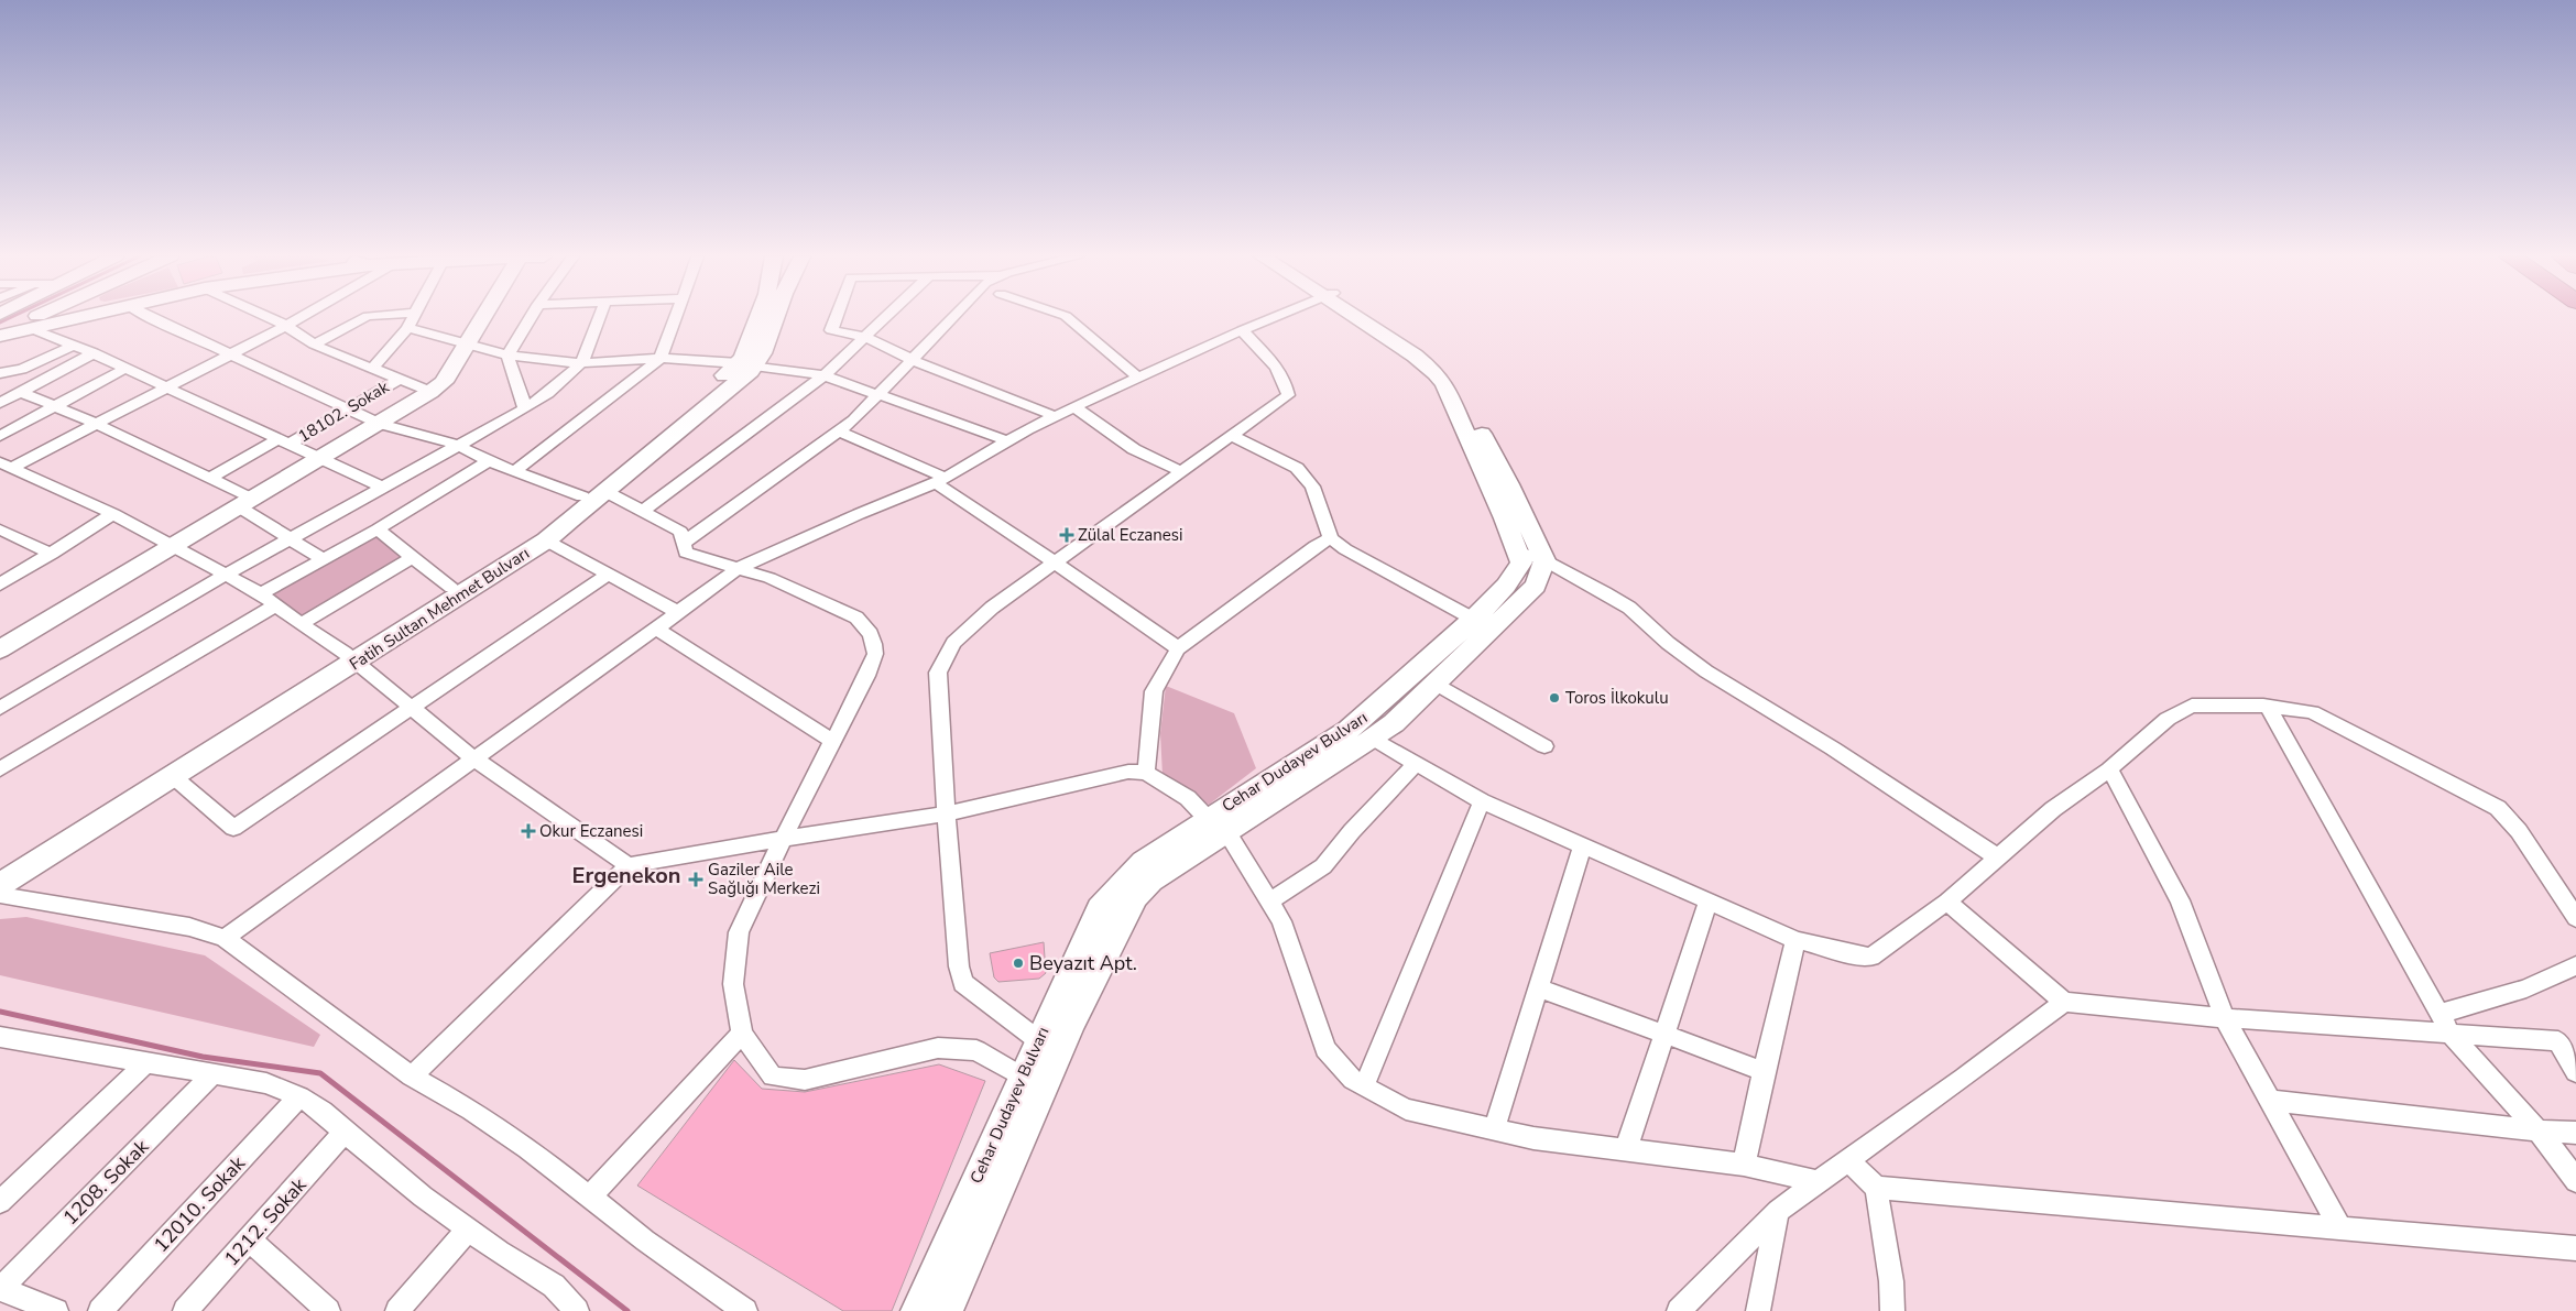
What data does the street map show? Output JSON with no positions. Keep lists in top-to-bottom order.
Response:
{
  "streets": {
    "street": [
      "18102. Sokak",
      "Fatih Sultan Mehmet Bulvarı",
      "Cehar Dudayev Bulvarı",
      "1208. Sokak",
      "12010. Sokak",
      "1212. Sokak"
    ]
  },
  "districts": ["Ergenekon"],
  "places": {
    "health": ["Zülal Eczanesi", "Okur Eczanesi", "Gaziler Aile Sağlığı Merkezi"],
    "other": ["Toros İlkokulu", "Beyazıt Apt."]
  }
}
